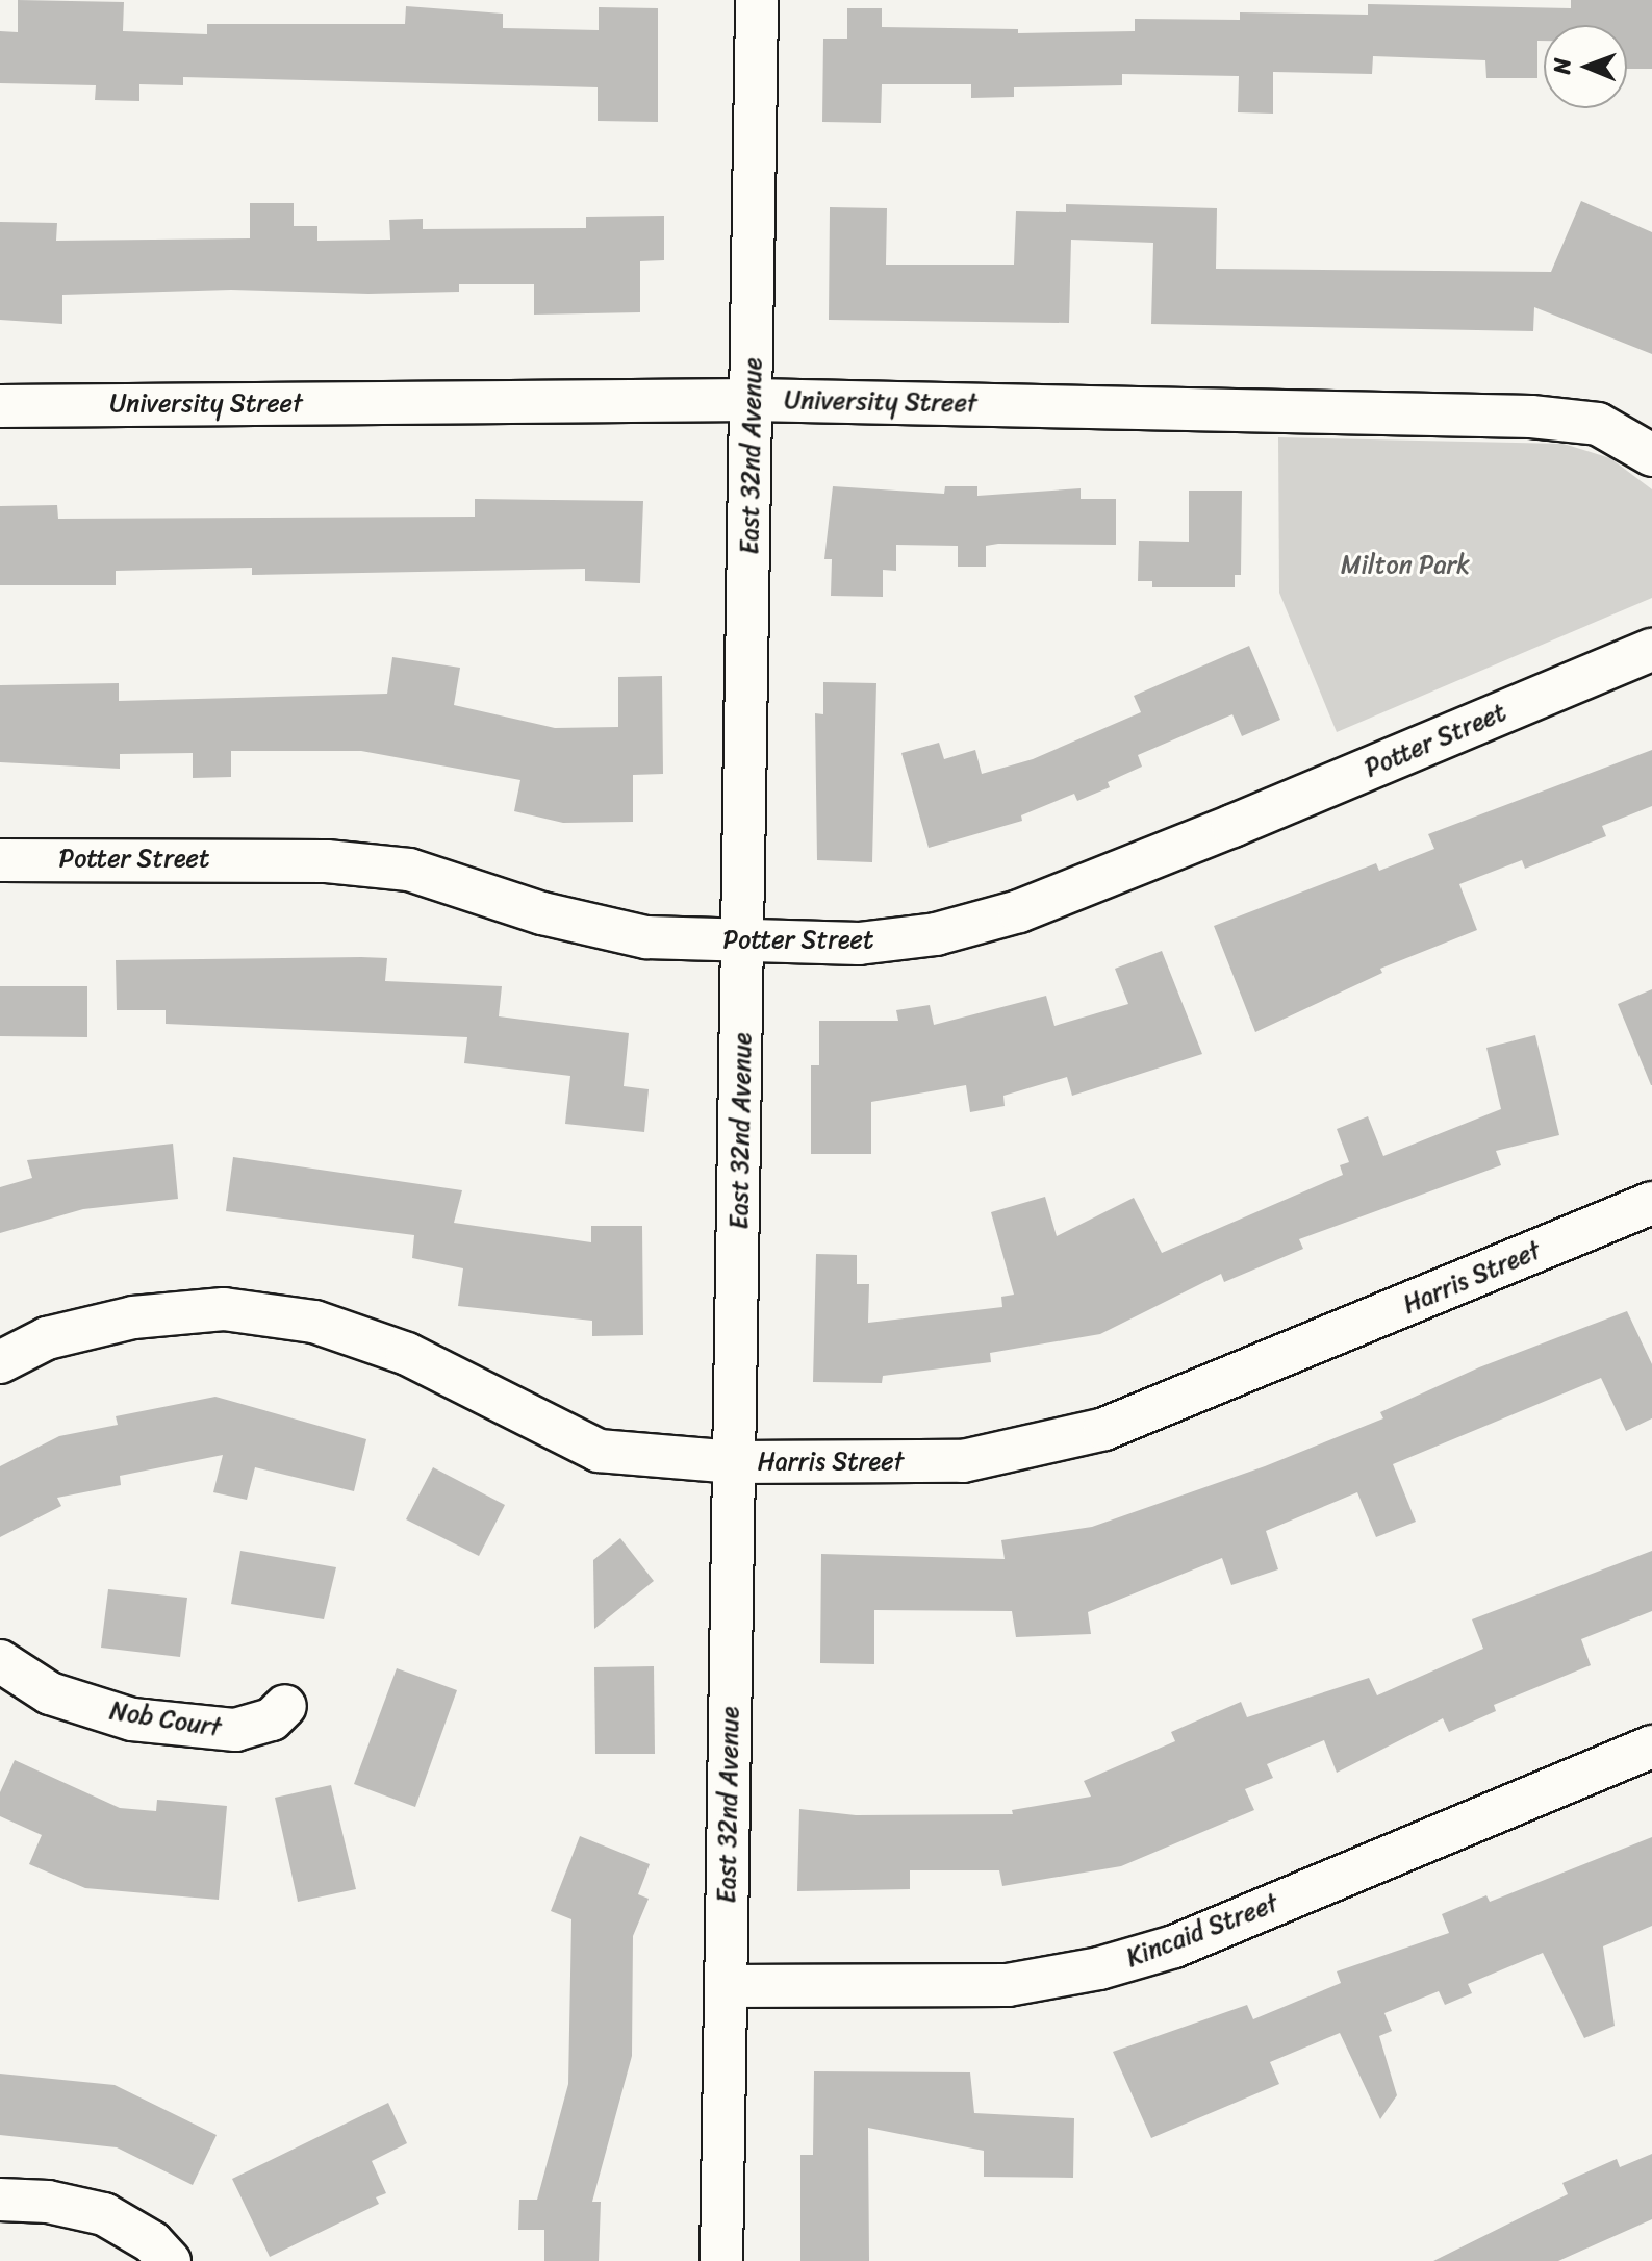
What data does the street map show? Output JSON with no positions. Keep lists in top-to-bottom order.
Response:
{
  "streets": {
    "street": [
      "University Street",
      "East 32nd Avenue",
      "Potter Street",
      "Harris Street",
      "Nob Court",
      "Kincaid Street"
    ]
  },
  "crossings": [
    ["University Street", "East 32nd Avenue"],
    ["East 32nd Avenue", "Potter Street"],
    ["East 32nd Avenue", "Harris Street"],
    ["East 32nd Avenue", "Kincaid Street"]
  ],
  "parks": ["Milton Park"],
  "north": "left"
}
